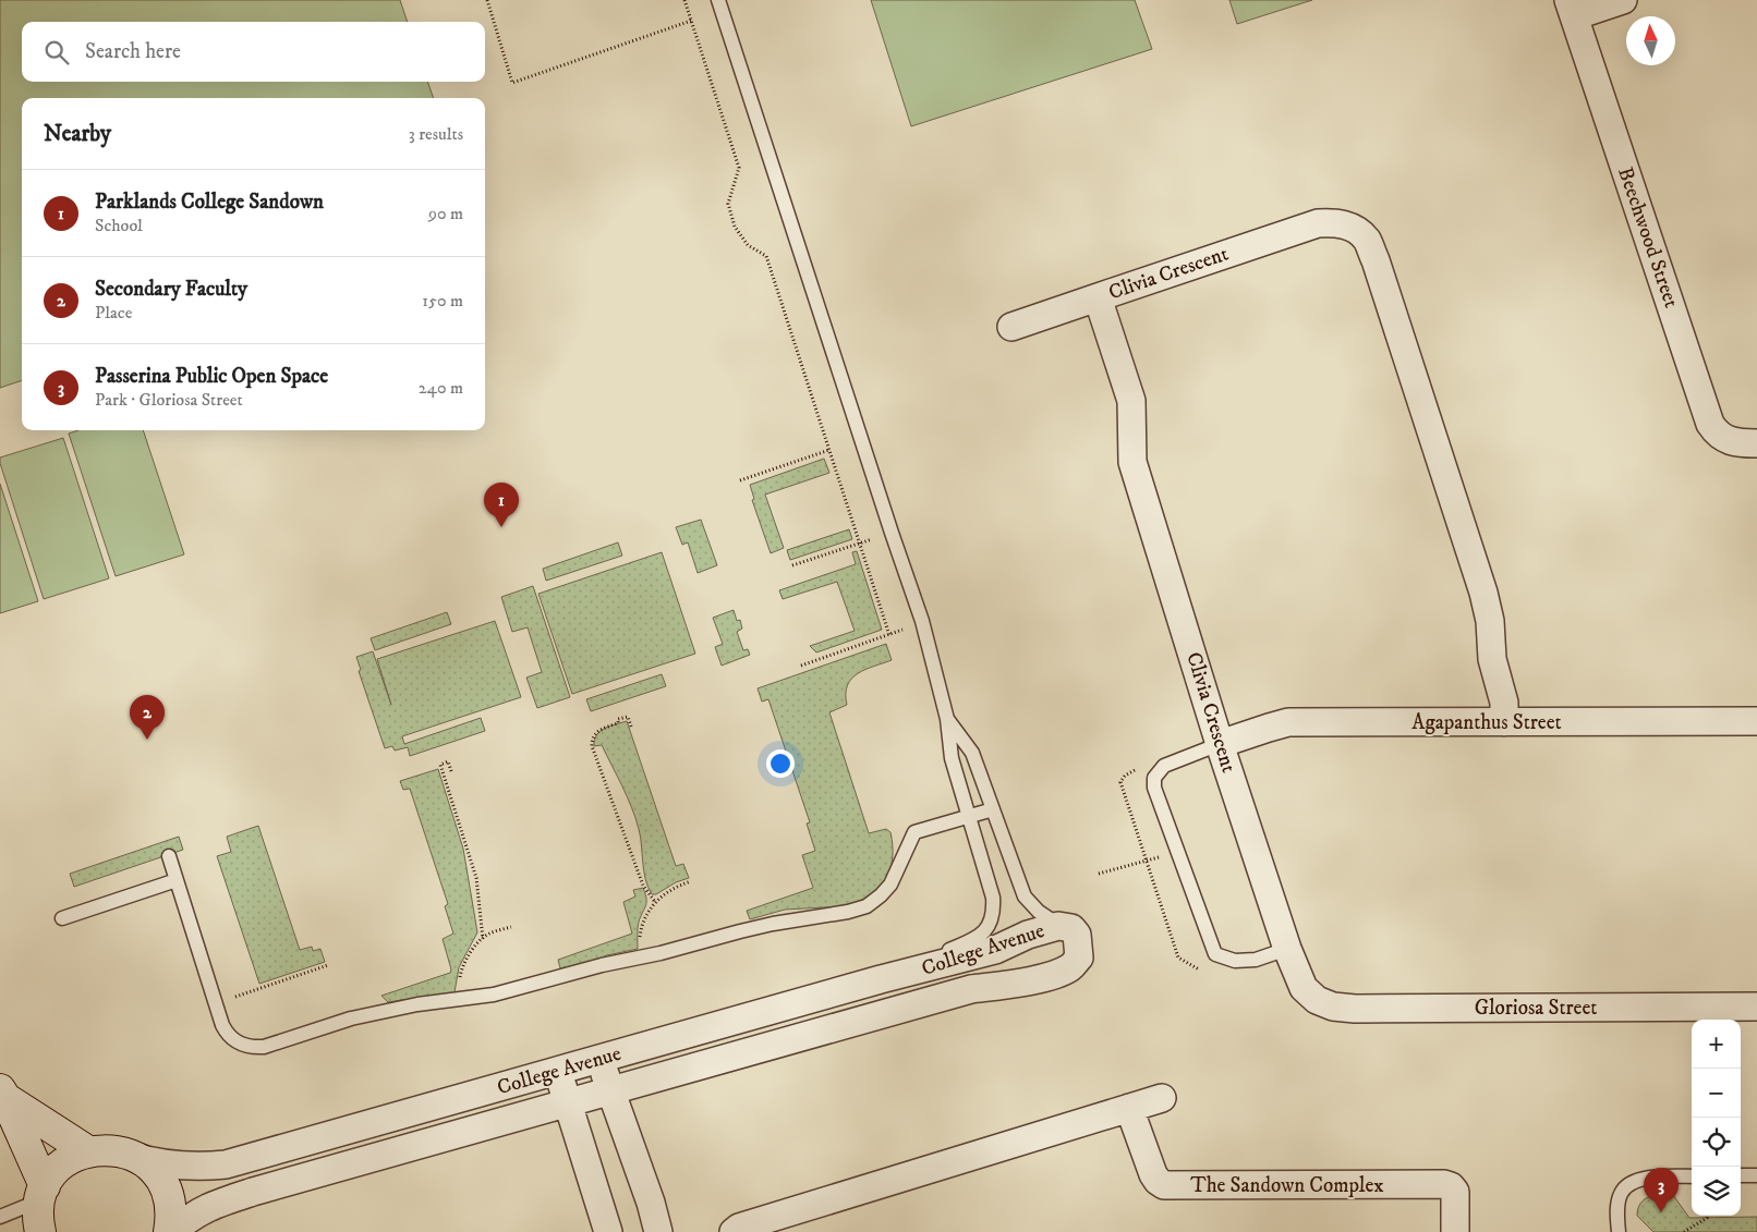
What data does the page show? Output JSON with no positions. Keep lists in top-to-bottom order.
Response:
{
  "streets": {
    "street": [
      "Beechwood Street",
      "Clivia Crescent",
      "Agapanthus Street",
      "College Avenue",
      "Gloriosa Street",
      "The Sandown Complex"
    ]
  },
  "crossings": [
    ["Clivia Crescent", "Agapanthus Street"],
    ["Clivia Crescent", "Gloriosa Street"]
  ],
  "north": "top",
  "page": {
    "search": "Search here",
    "heading": ["Nearby", "3 results"],
    "list": [
      {
        "mark": "1",
        "name": "Parklands College Sandown",
        "note": "School",
        "value": "90 m"
      },
      {
        "mark": "2",
        "name": "Secondary Faculty",
        "note": "Place",
        "value": "150 m"
      },
      {
        "mark": "3",
        "name": "Passerina Public Open Space",
        "note": "Park · Gloriosa Street",
        "value": "240 m"
      }
    ],
    "pins": ["1", "2", "3"],
    "map_buttons": ["+", "−"]
  }
}
